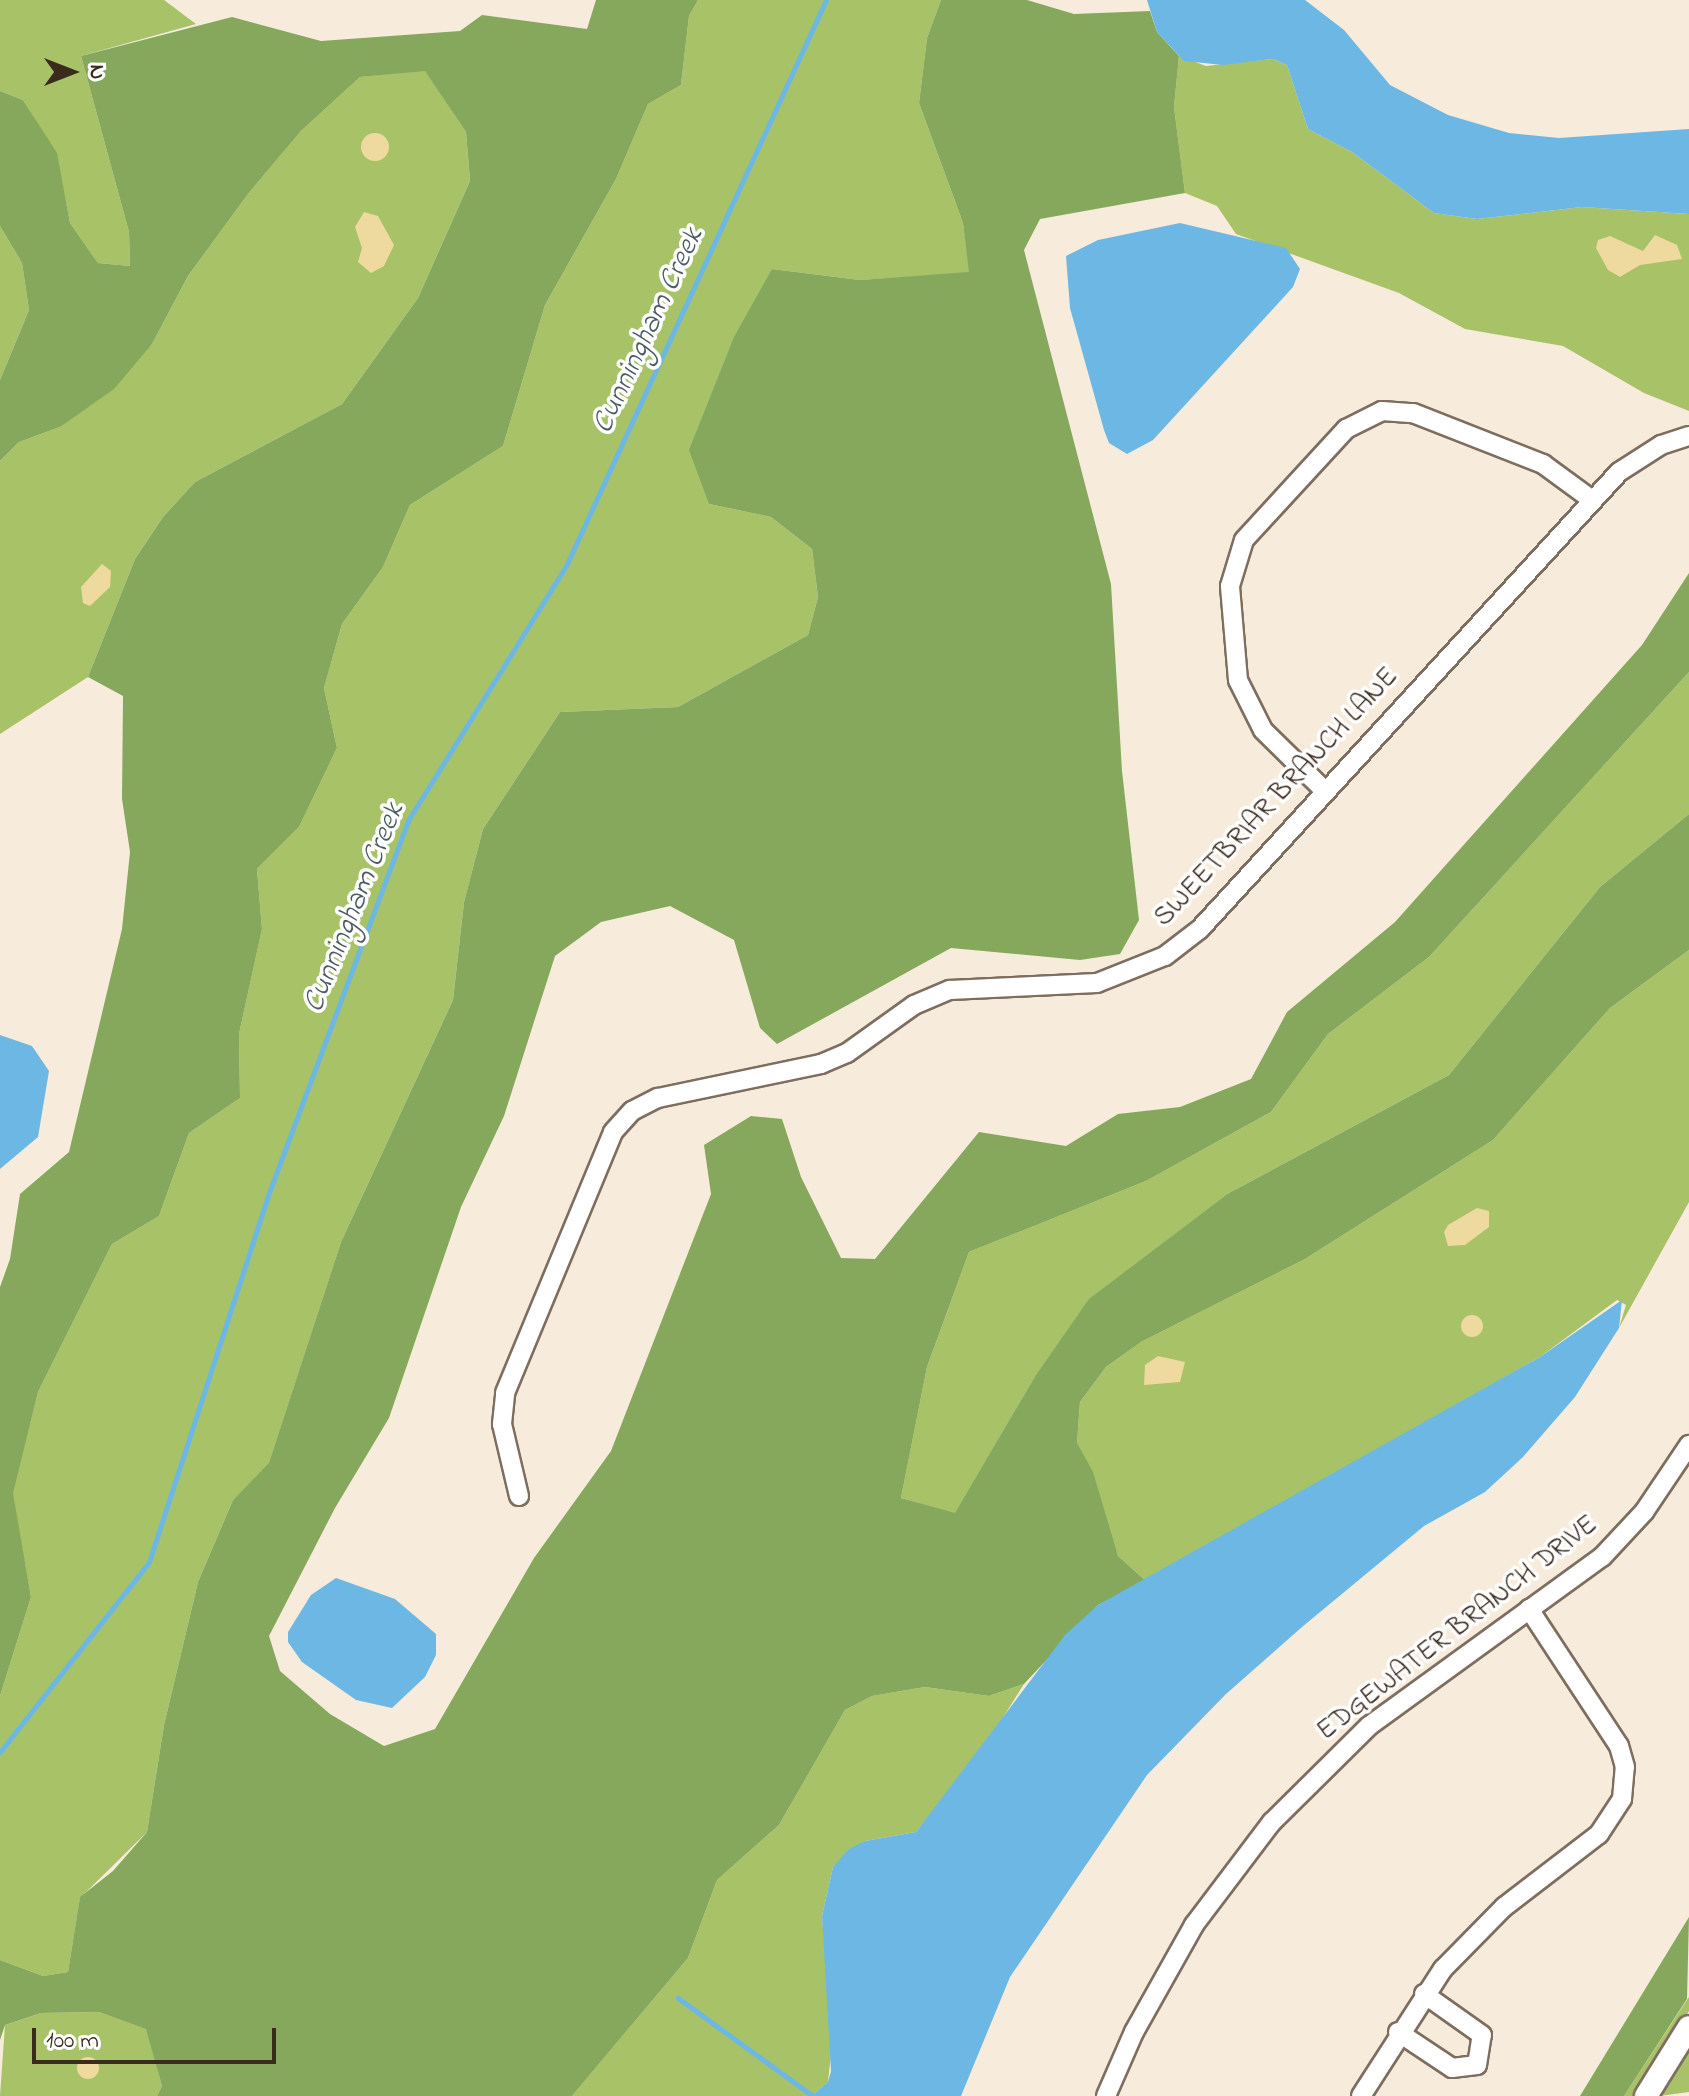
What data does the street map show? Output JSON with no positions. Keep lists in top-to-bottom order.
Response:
{
  "streets": {
    "street": ["SWEETBRIAR BRANCH LANE", "EDGEWATER BRANCH DRIVE"]
  },
  "water": ["Cunningham Creek"],
  "scale_bar": "100 m",
  "north": "right"
}
